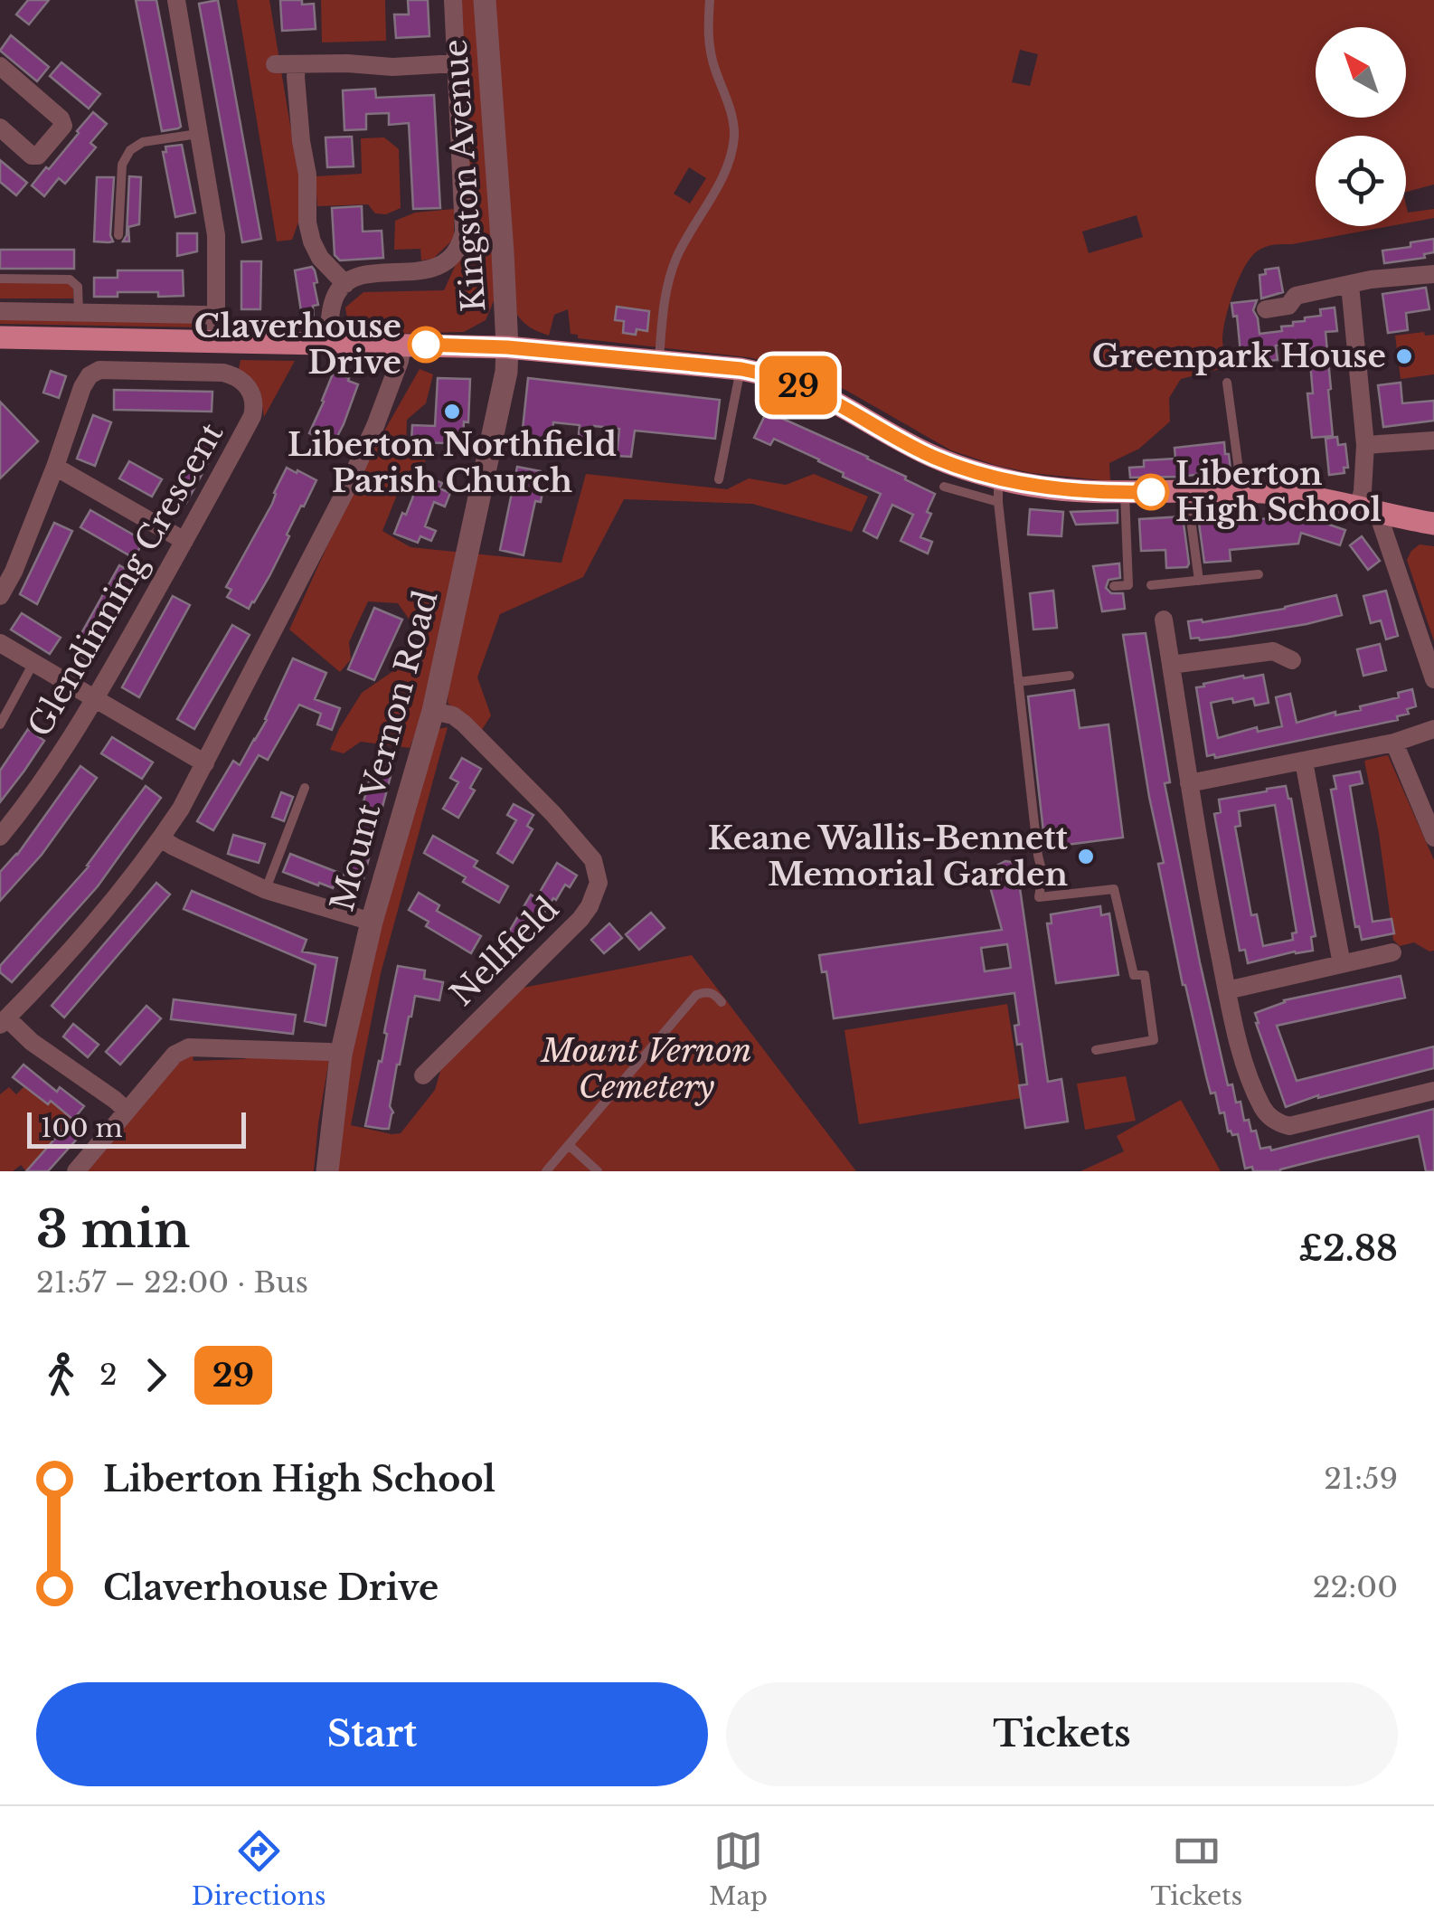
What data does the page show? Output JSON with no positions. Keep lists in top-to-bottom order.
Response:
{
  "streets": {
    "street": [
      "Kingston Avenue",
      "Glendinning Crescent",
      "Mount Vernon Road",
      "Nellfield"
    ]
  },
  "crossings": [
    ["Kingston Avenue", "Mount Vernon Road"],
    ["Mount Vernon Road", "Nellfield"]
  ],
  "parks": ["Mount Vernon Cemetery"],
  "places": [
    "Claverhouse Drive",
    "Greenpark House",
    "Liberton Northfield Parish Church",
    "Liberton High School",
    "Keane Wallis-Bennett Memorial Garden"
  ],
  "lines": ["bus line 29"],
  "scale_bar": "100 m",
  "north": "top left",
  "page": {
    "on_map": "29",
    "scale": "100 m",
    "heading": ["3 min", "21:57 – 22:00 · Bus", "£2.88"],
    "legs": ["2", "29"],
    "list": [
      {
        "name": "Liberton High School",
        "value": "21:59"
      },
      {
        "name": "Claverhouse Drive",
        "value": "22:00"
      }
    ],
    "buttons": ["Start", "Tickets"],
    "tabs": ["Directions", "Map", "Tickets"]
  }
}
